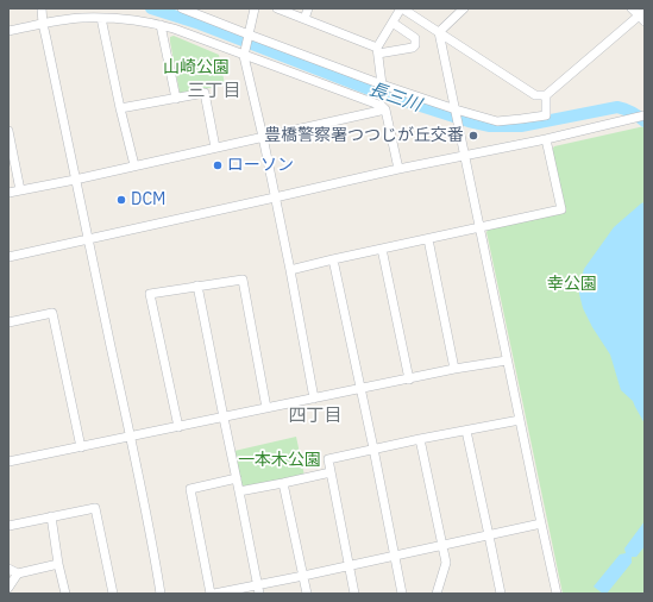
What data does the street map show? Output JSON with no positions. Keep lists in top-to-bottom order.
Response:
{
  "districts": ["三丁目", "四丁目"],
  "water": ["長三川"],
  "parks": ["山崎公園", "幸公園", "一本木公園"],
  "places": ["豊橋警察署つつじが丘交番", "ローソン", "DCM"]
}
